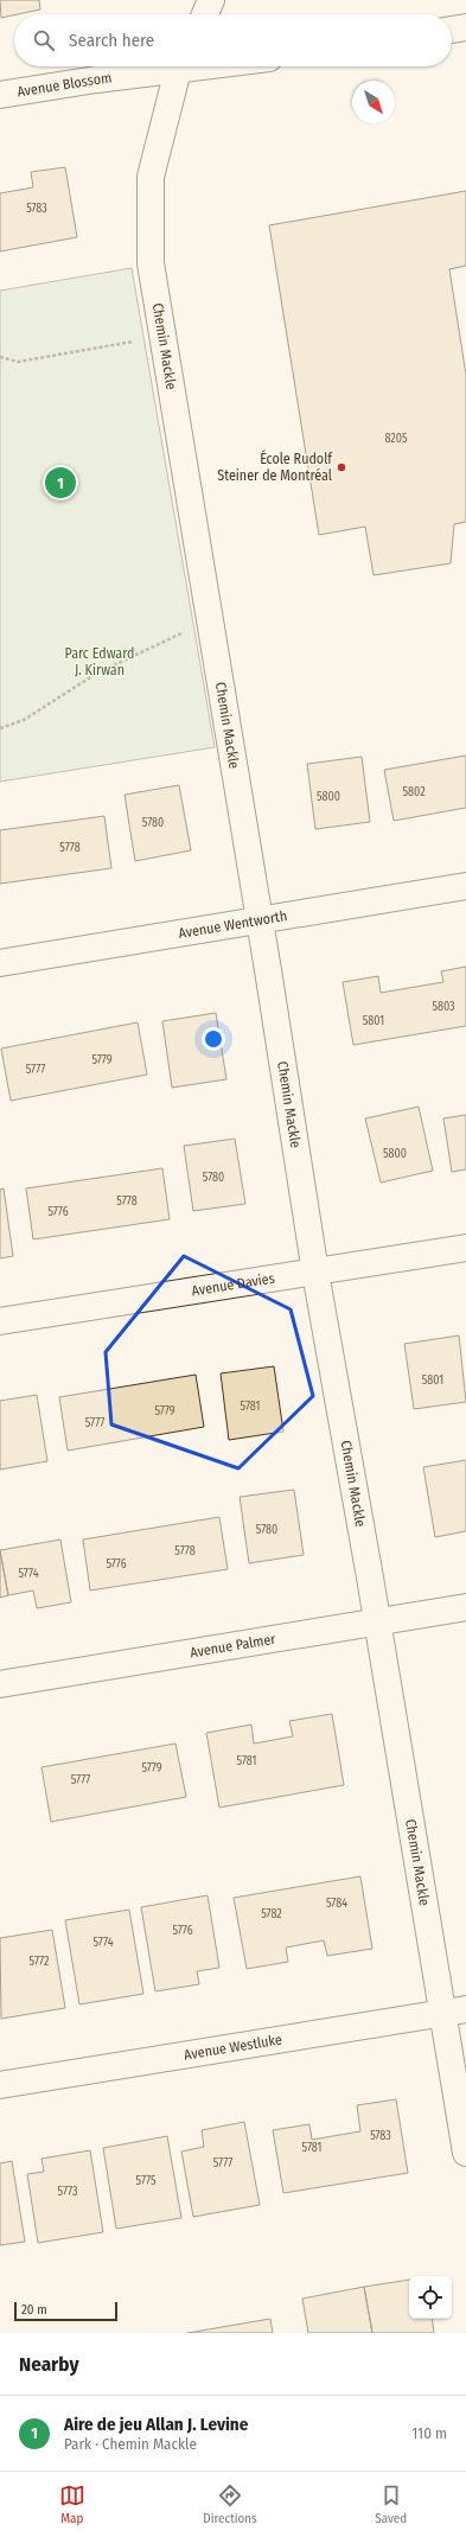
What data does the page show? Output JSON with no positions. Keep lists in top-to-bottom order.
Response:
{
  "streets": {
    "street": [
      "Avenue Blossom",
      "Chemin Mackle",
      "Avenue Wentworth",
      "Avenue Davies",
      "Avenue Palmer",
      "Avenue Westluke"
    ]
  },
  "crossings": [
    ["Chemin Mackle", "Avenue Wentworth"],
    ["Chemin Mackle", "Avenue Davies"],
    ["Chemin Mackle", "Avenue Palmer"],
    ["Chemin Mackle", "Avenue Westluke"]
  ],
  "parks": ["Parc Edward J. Kirwan"],
  "places": ["École Rudolf Steiner de Montréal"],
  "house_numbers": [
    "5783",
    "8205",
    "5802",
    "5800",
    "5780",
    "5778",
    "5803",
    "5801",
    "5779",
    "5777",
    "5800",
    "5780",
    "5778",
    "5776",
    "5801",
    "5781",
    "5779",
    "5777",
    "5780",
    "5778",
    "5776",
    "5774",
    "5781",
    "5779",
    "5777",
    "5784",
    "5782",
    "5776",
    "5774",
    "5772",
    "5783",
    "5781",
    "5777",
    "5775",
    "5773"
  ],
  "scale_bar": "20 m",
  "north": "bottom right",
  "page": {
    "search": "Search here",
    "pins": "1",
    "scale": "20 m",
    "heading": "Nearby",
    "list": [
      {
        "mark": "1",
        "name": "Aire de jeu Allan J. Levine",
        "note": "Park · Chemin Mackle",
        "value": "110 m"
      }
    ],
    "nav": ["Map", "Directions", "Saved"]
  }
}
